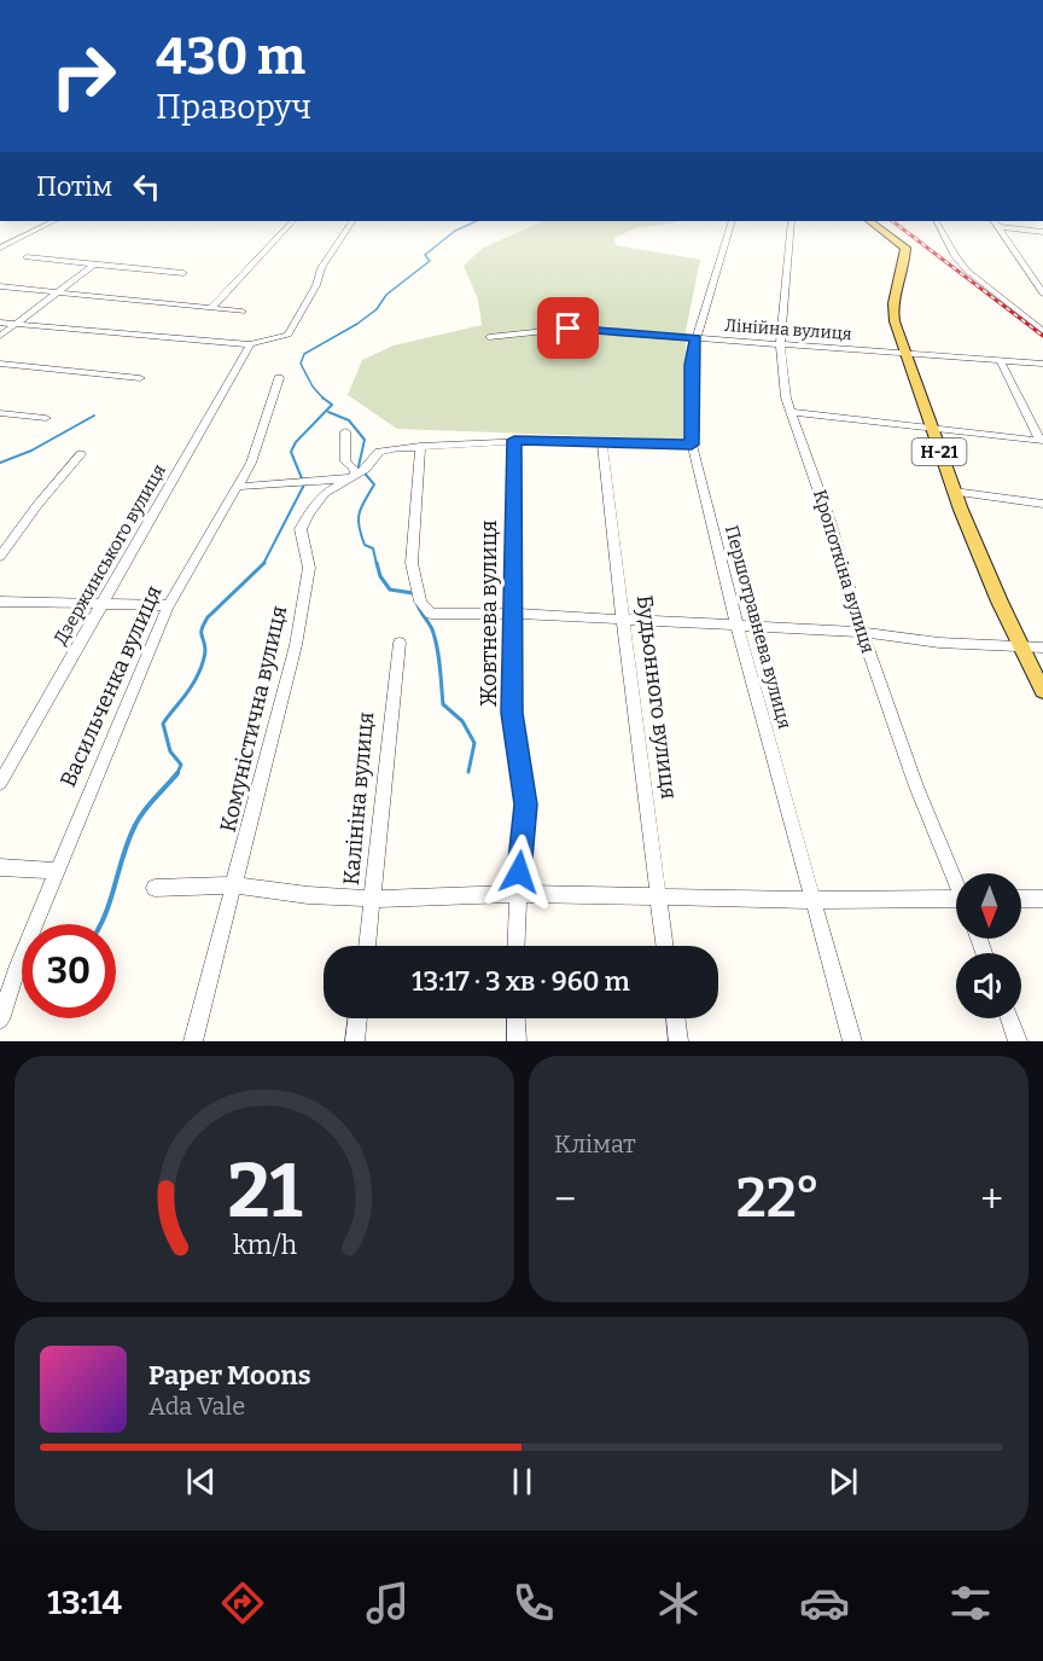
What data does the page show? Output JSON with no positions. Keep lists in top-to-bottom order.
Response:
{
  "streets": {
    "main road": ["Н-21"],
    "street": [
      "Лінійна вулиця",
      "Дзержинського вулиця",
      "Кропоткіна вулиця",
      "Жовтнева вулиця",
      "Першотравнева вулиця",
      "Васильченка вулиця",
      "Будьонного вулиця",
      "Комуністична вулиця",
      "Калініна вулиця"
    ]
  },
  "crossings": [
    ["Лінійна вулиця", "Н-21"],
    ["Лінійна вулиця", "Кропоткіна вулиця"],
    ["Лінійна вулиця", "Першотравнева вулиця"],
    ["Жовтнева вулиця", "Комуністична вулиця"],
    ["Першотравнева вулиця", "Комуністична вулиця"],
    ["Будьонного вулиця", "Комуністична вулиця"]
  ],
  "north": "bottom",
  "page": {
    "turn": ["430 m", "Праворуч"],
    "then": "Потім",
    "limit": "30",
    "trip": "13:17 · 3 хв · 960 m",
    "tile": "Клімат",
    "heat": ["−", "22°", "+"],
    "song": ["Paper Moons", "Ada Vale"],
    "tabs": "13:14",
    "gauge": ["21", "km/h"]
  }
}
